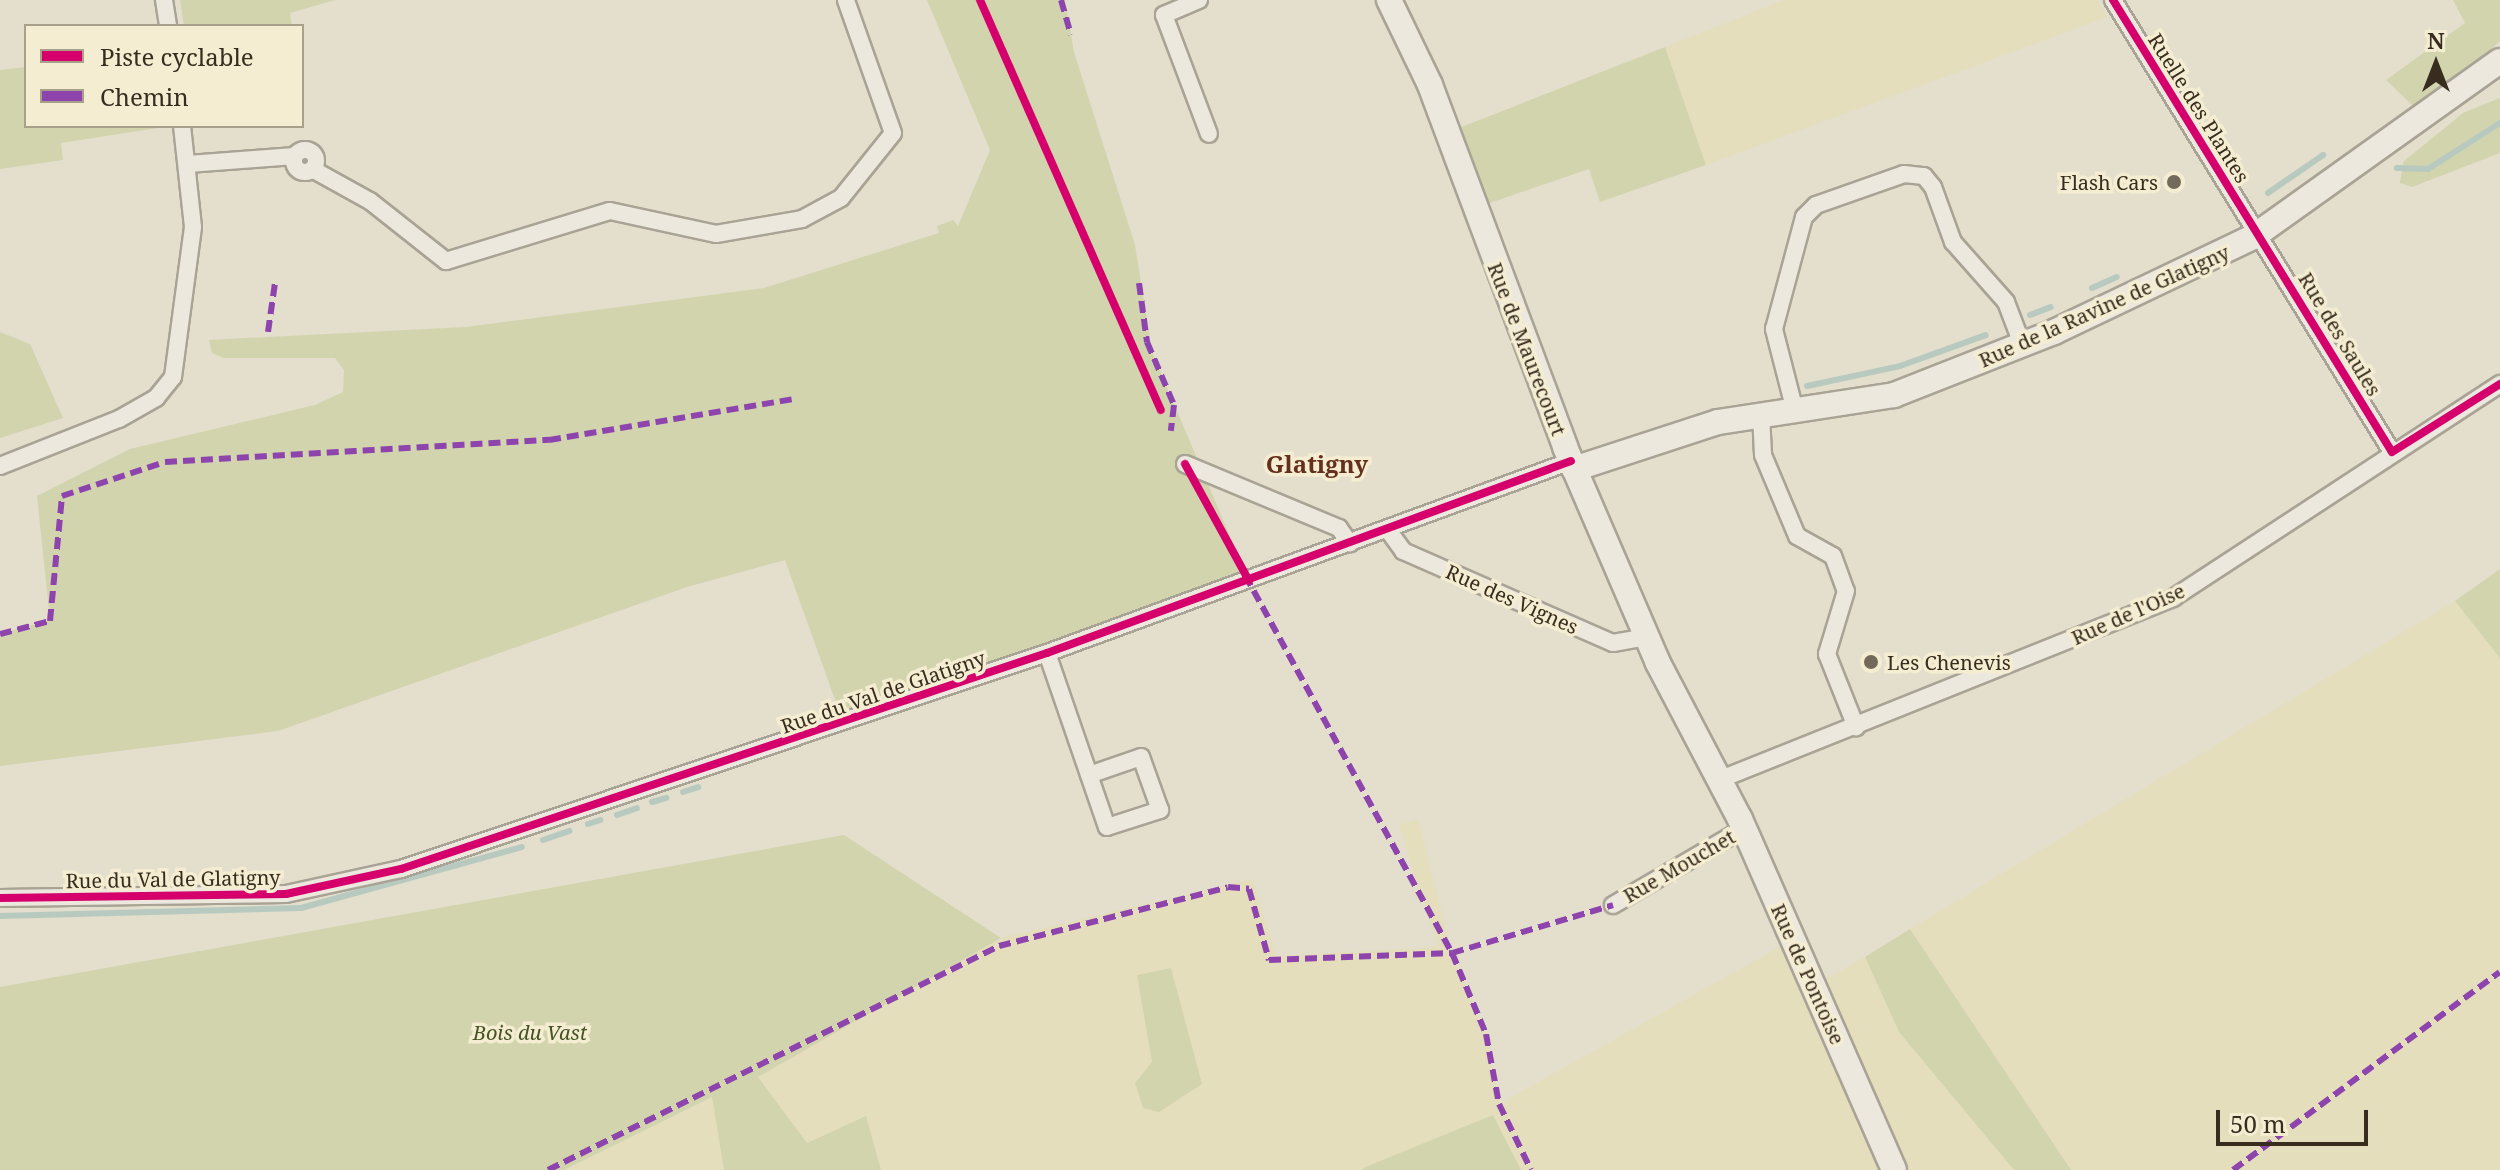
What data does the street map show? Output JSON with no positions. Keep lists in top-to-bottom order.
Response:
{
  "streets": {
    "main road": ["Rue de la Ravine de Glatigny", "Rue de Maurecourt", "Rue de Pontoise"],
    "street": [
      "Ruelle des Plantes",
      "Rue des Saules",
      "Rue des Vignes",
      "Rue de l'Oise",
      "Rue du Val de Glatigny",
      "Rue Mouchet"
    ]
  },
  "crossings": [
    ["Ruelle des Plantes", "Rue de la Ravine de Glatigny"],
    ["Ruelle des Plantes", "Rue des Saules"],
    ["Rue de la Ravine de Glatigny", "Rue des Saules"],
    ["Rue de la Ravine de Glatigny", "Rue de Maurecourt"],
    ["Rue de la Ravine de Glatigny", "Rue du Val de Glatigny"],
    ["Rue des Saules", "Rue de l'Oise"],
    ["Rue de Maurecourt", "Rue des Vignes"],
    ["Rue de Maurecourt", "Rue de l'Oise"],
    ["Rue de Maurecourt", "Rue du Val de Glatigny"],
    ["Rue de Maurecourt", "Rue de Pontoise"],
    ["Rue des Vignes", "Rue du Val de Glatigny"],
    ["Rue de l'Oise", "Rue de Pontoise"],
    ["Rue Mouchet", "Rue de Pontoise"]
  ],
  "districts": ["Glatigny"],
  "parks": ["Bois du Vast"],
  "places": ["Flash Cars", "Les Chenevis"],
  "legend": ["Piste cyclable", "Chemin"],
  "scale_bar": "50 m",
  "north": "top"
}
